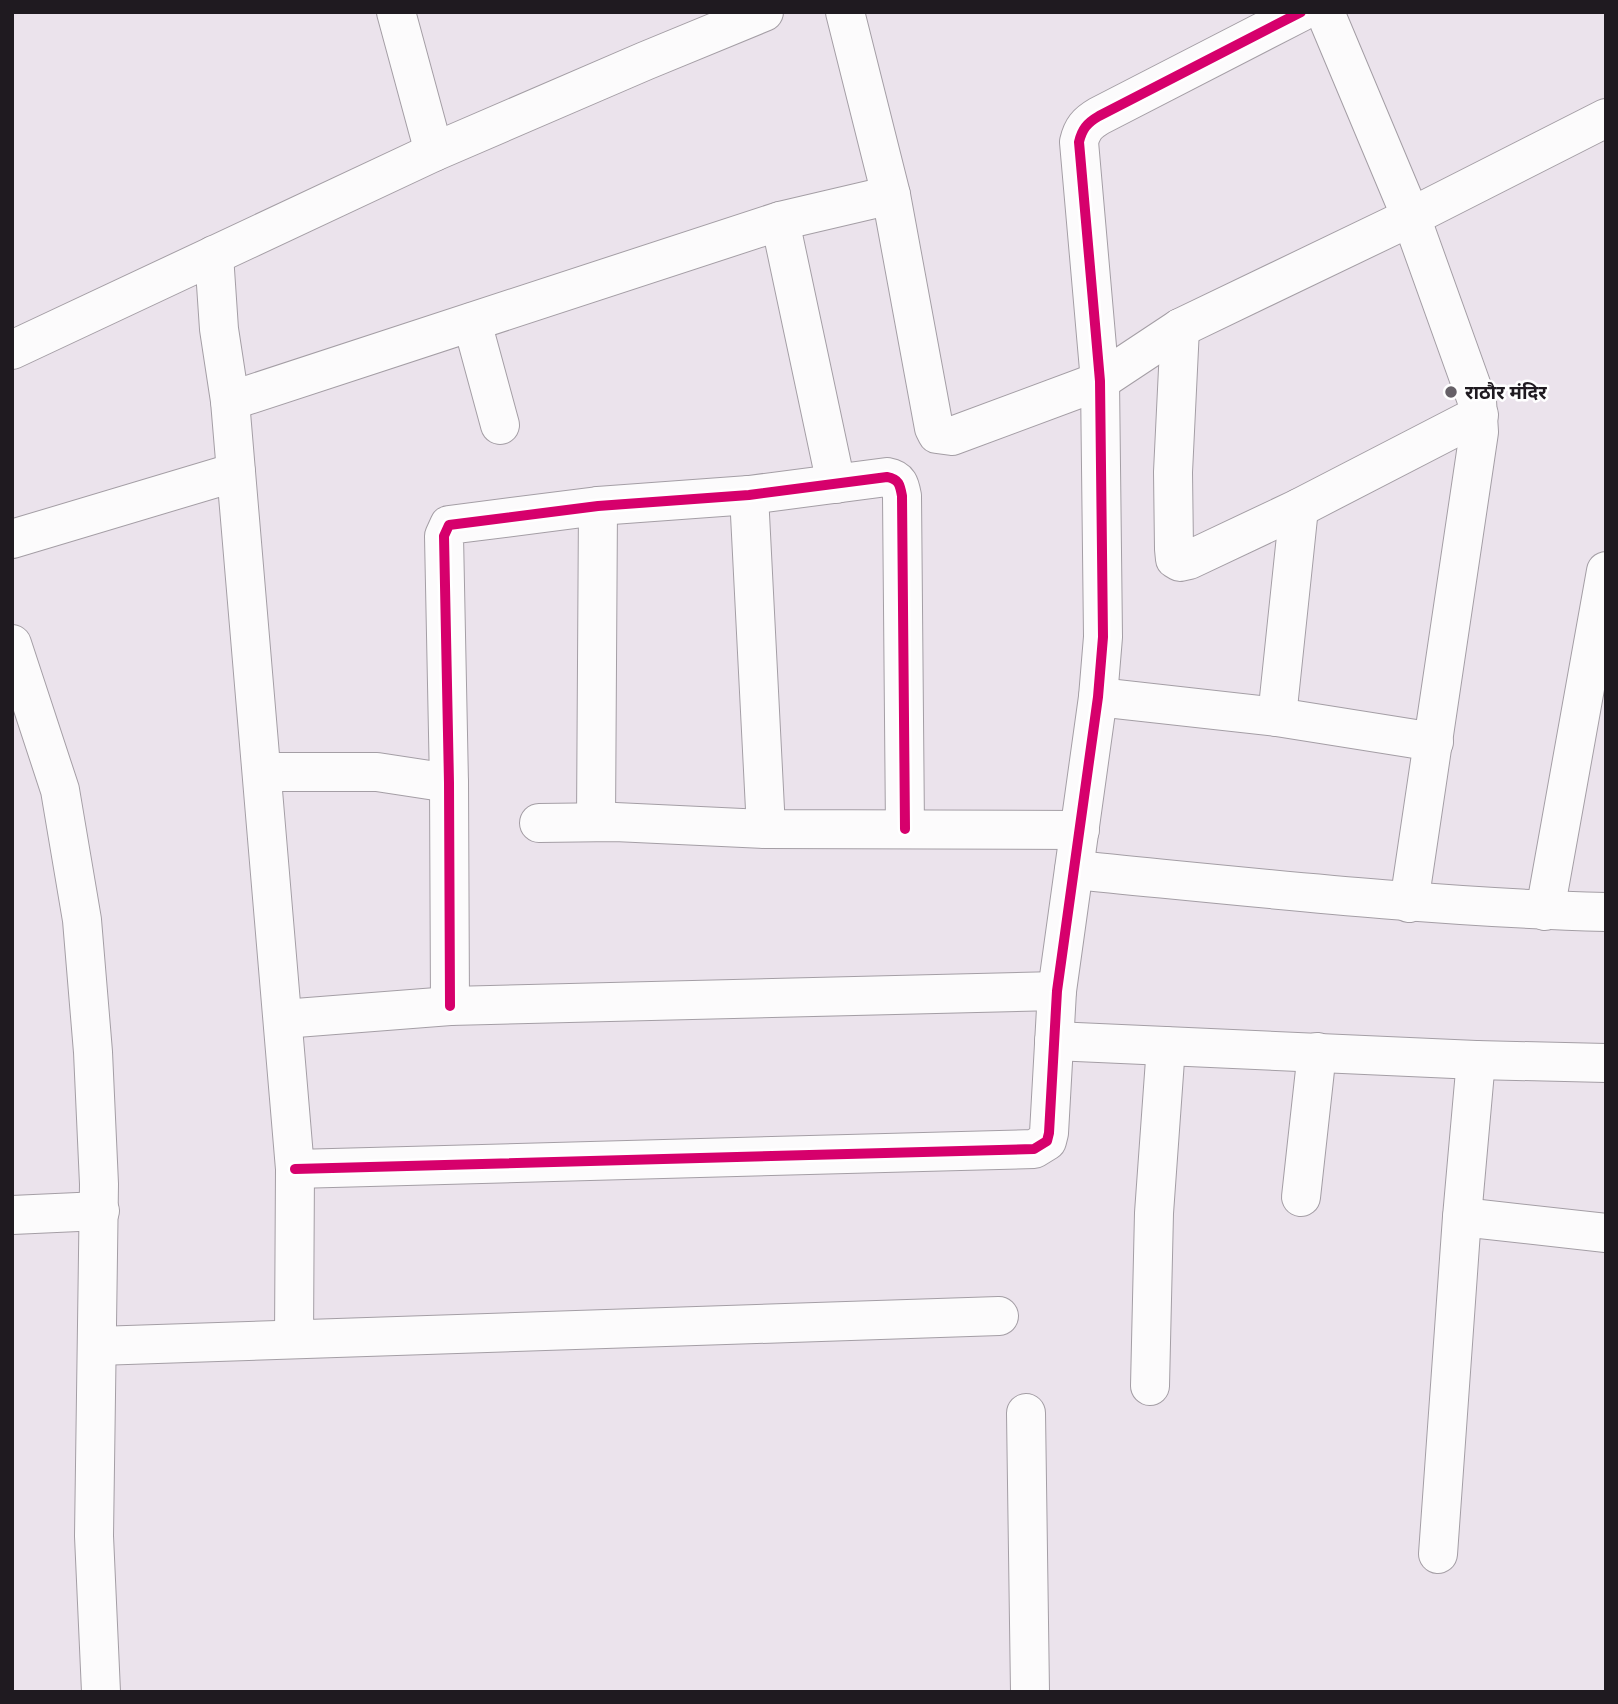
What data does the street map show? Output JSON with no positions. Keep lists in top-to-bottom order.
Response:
{
  "places": ["राठौर मंदिर"]
}
